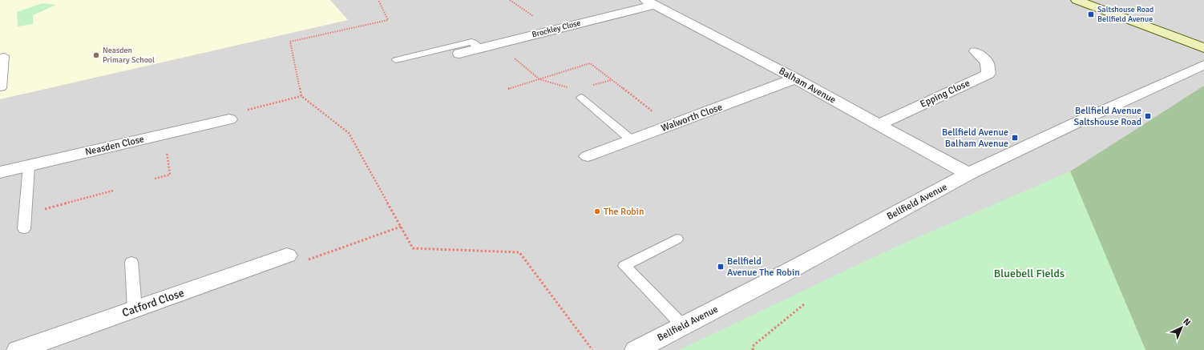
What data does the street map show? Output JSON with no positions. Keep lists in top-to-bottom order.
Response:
{
  "streets": {
    "street": [
      "Brockley Close",
      "Balham Avenue",
      "Epping Close",
      "Walworth Close",
      "Neasden Close",
      "Bellfield Avenue",
      "Catford Close"
    ]
  },
  "crossings": [
    ["Brockley Close", "Balham Avenue"],
    ["Balham Avenue", "Epping Close"],
    ["Balham Avenue", "Walworth Close"],
    ["Balham Avenue", "Bellfield Avenue"]
  ],
  "parks": ["Bluebell Fields"],
  "places": {
    "transit": [
      "Saltshouse Road Bellfield Avenue",
      "Bellfield Avenue Saltshouse Road",
      "Bellfield Avenue Balham Avenue",
      "Bellfield Avenue The Robin"
    ],
    "other": ["Neasden Primary School", "The Robin"]
  },
  "north": "top right"
}
